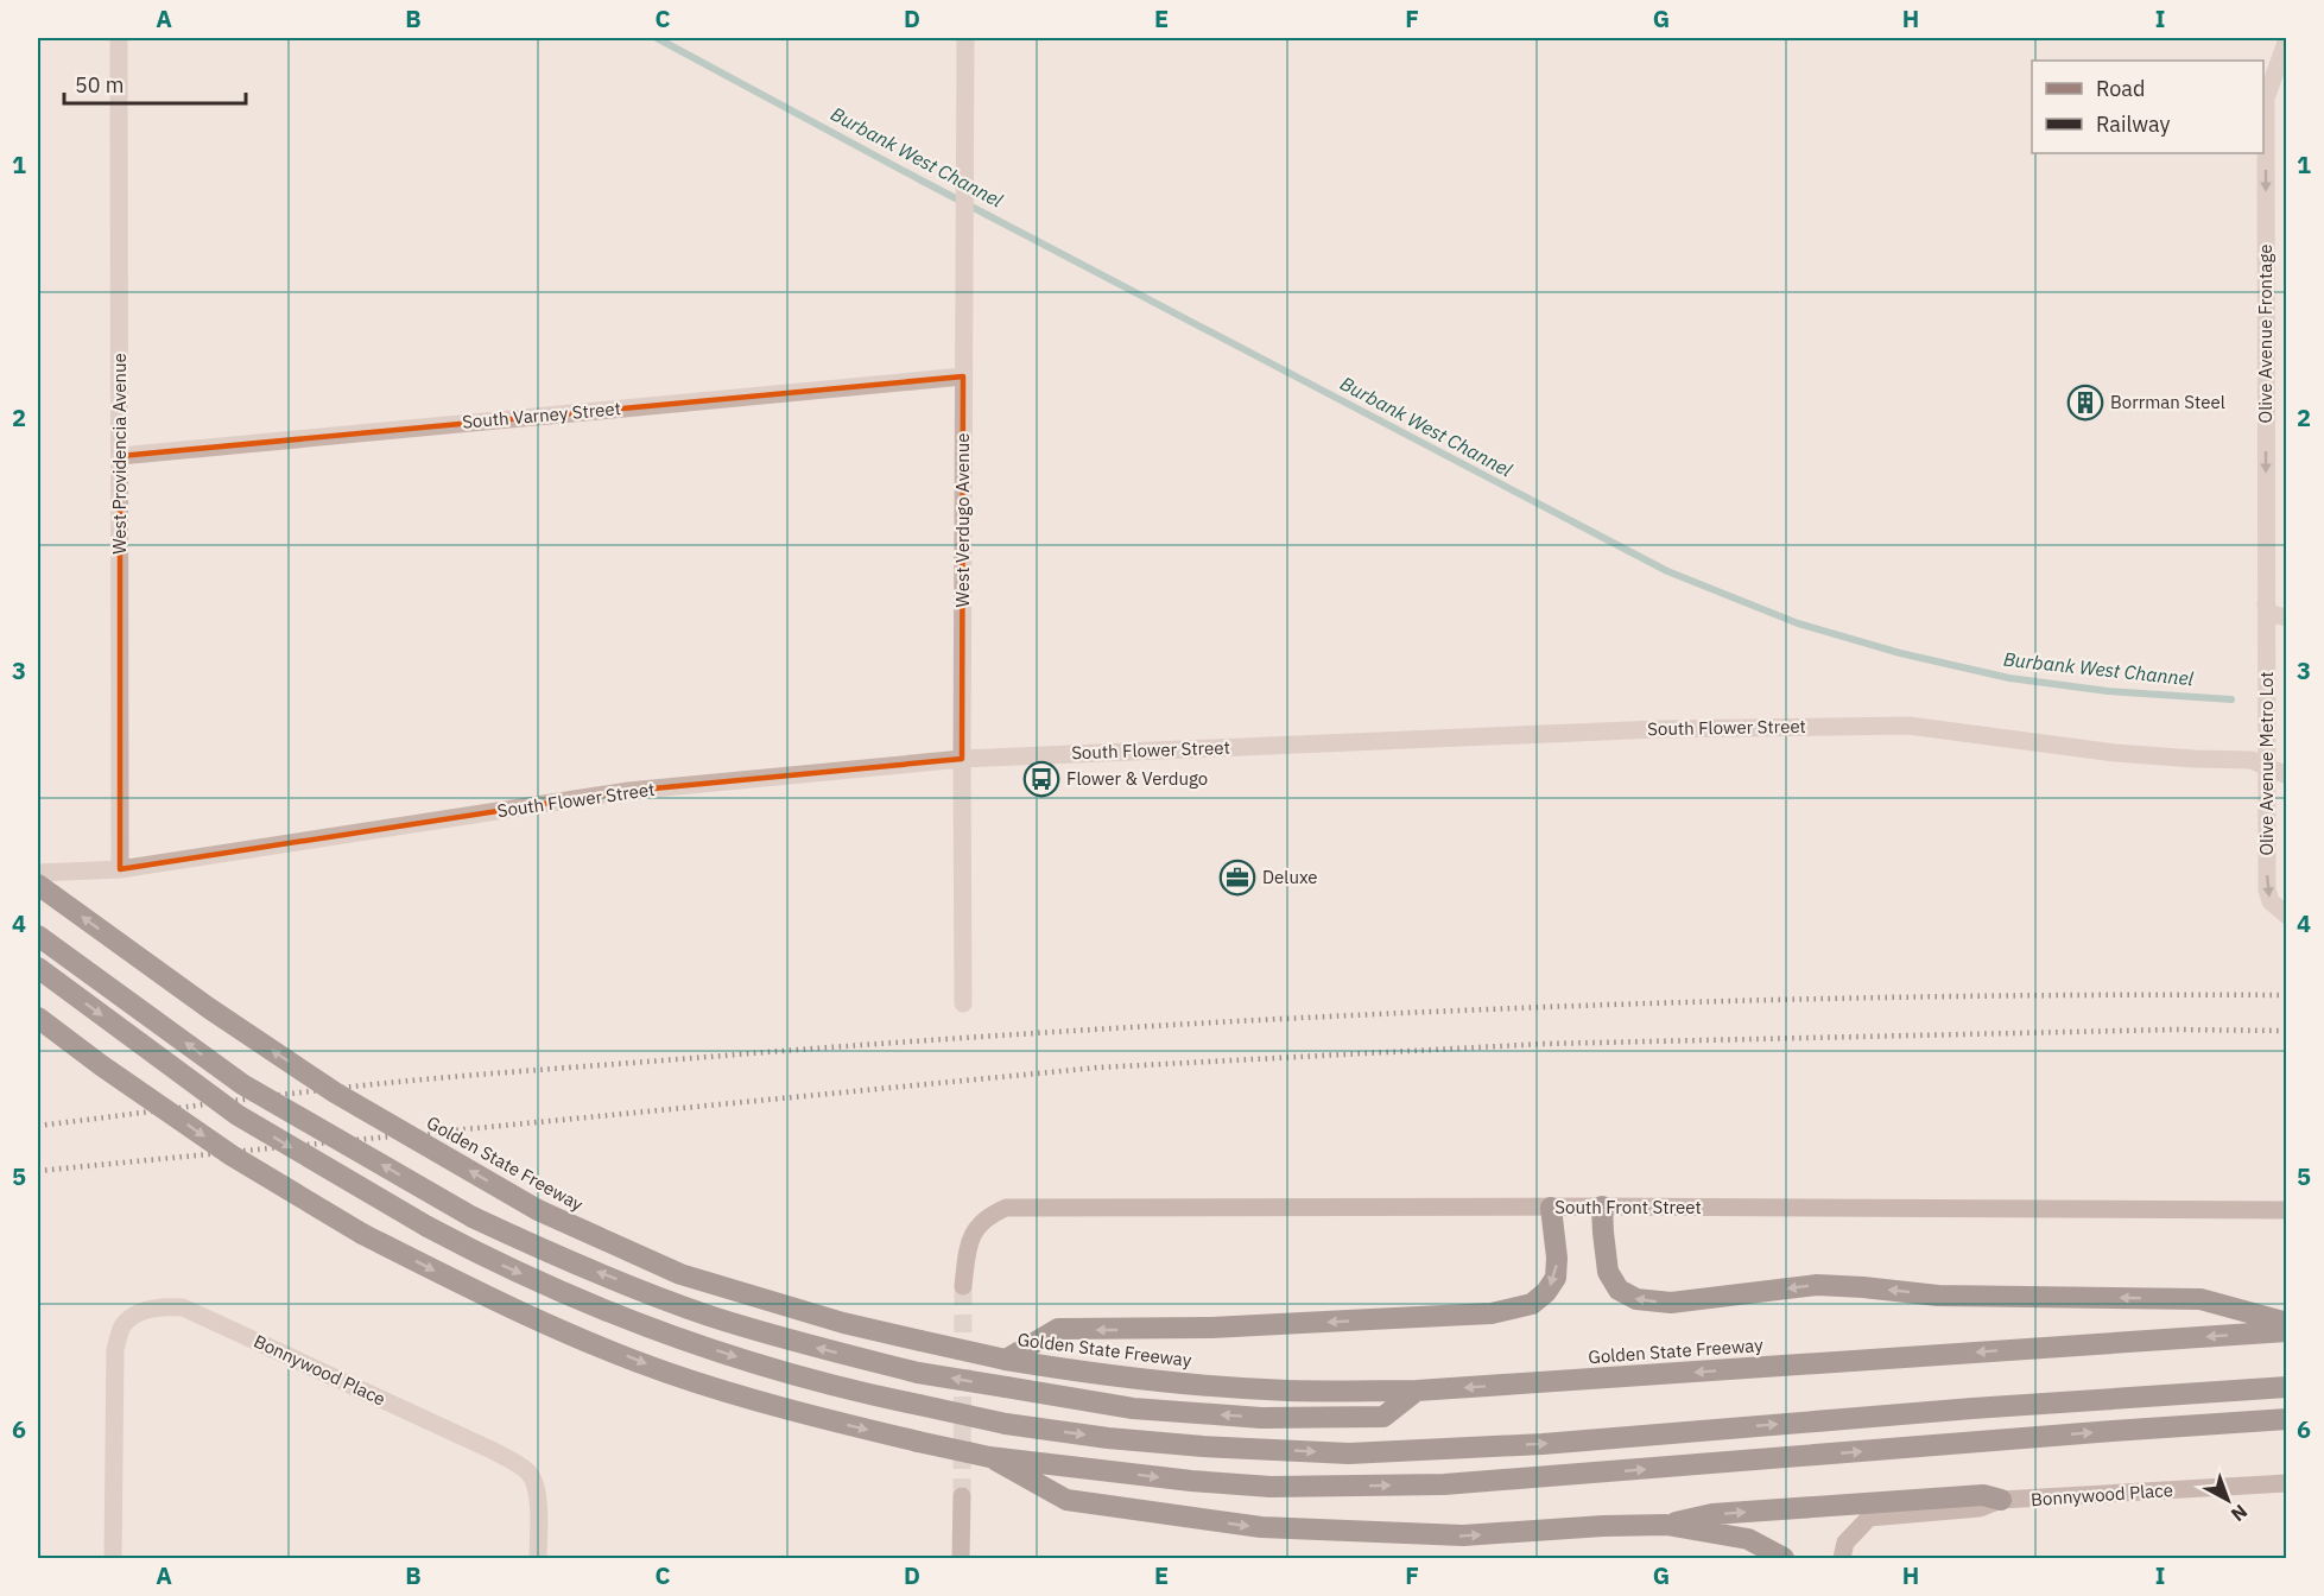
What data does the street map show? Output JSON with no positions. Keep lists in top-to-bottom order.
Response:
{
  "streets": {
    "highway": ["Golden State Freeway"],
    "main road": ["South Front Street", "Bonnywood Place"],
    "street": [
      "Olive Avenue Frontage",
      "South Varney Street",
      "West Providencia Avenue",
      "West Verdugo Avenue",
      "South Flower Street",
      "Olive Avenue Metro Lot"
    ]
  },
  "crossings": [
    ["Olive Avenue Frontage", "Olive Avenue Metro Lot"],
    ["South Varney Street", "West Providencia Avenue"],
    ["South Varney Street", "West Verdugo Avenue"],
    ["West Providencia Avenue", "South Flower Street"],
    ["West Verdugo Avenue", "South Flower Street"],
    ["South Flower Street", "Olive Avenue Metro Lot"]
  ],
  "one_way": ["Olive Avenue Frontage", "Olive Avenue Metro Lot"],
  "water": ["Burbank West Channel"],
  "places": {
    "building": ["Borrman Steel"],
    "bus stop": ["Flower & Verdugo"],
    "office": ["Deluxe"]
  },
  "legend": ["Road", "Railway"],
  "scale_bar": "50 m",
  "north": "bottom right",
  "grid": {
    "columns": [
      "A",
      "B",
      "C",
      "D",
      "E",
      "F",
      "G",
      "H",
      "I"
    ],
    "rows": [
      "1",
      "2",
      "3",
      "4",
      "5",
      "6"
    ]
  }
}
